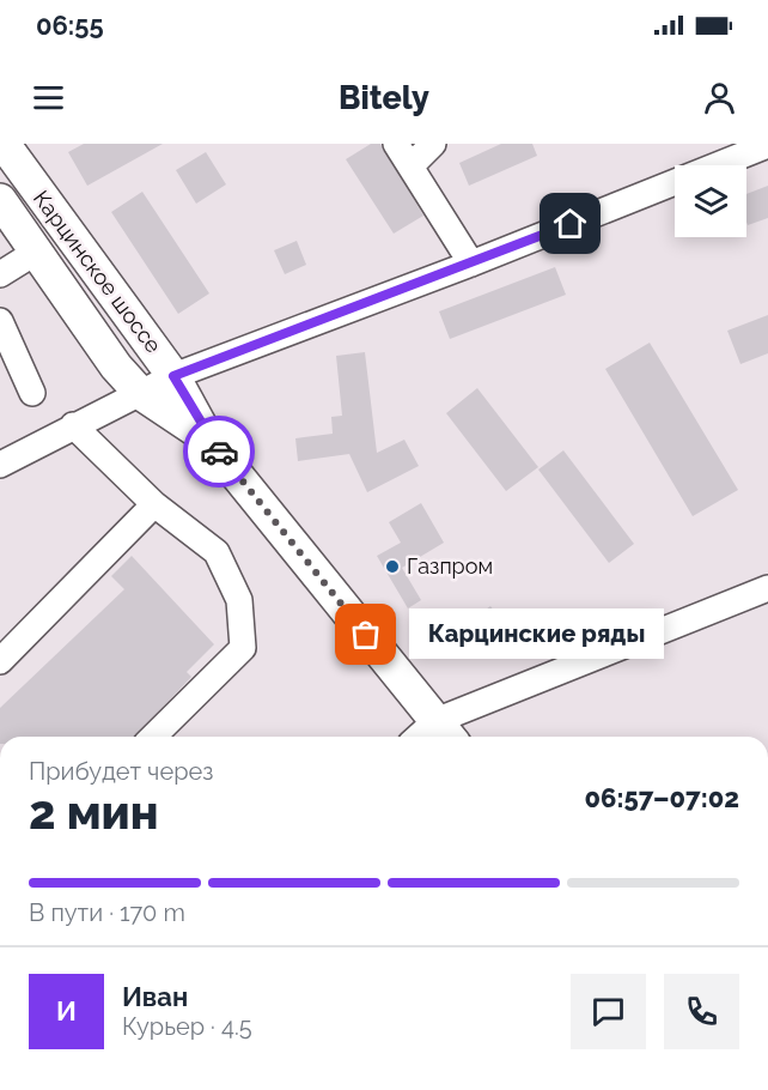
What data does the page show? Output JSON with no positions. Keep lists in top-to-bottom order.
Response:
{
  "streets": {
    "main road": ["Карцинское шоссе"]
  },
  "places": ["Газпром", "Карцинские ряды"],
  "page": {
    "status": "06:55",
    "header": "Bitely",
    "bubble": "Карцинские ряды",
    "heading": ["2 мин", "Прибудет через", "06:57–07:02"],
    "panel": ["Иван", "Курьер · 4.5"],
    "bar": "В пути · 170 m",
    "round": "И"
  }
}
